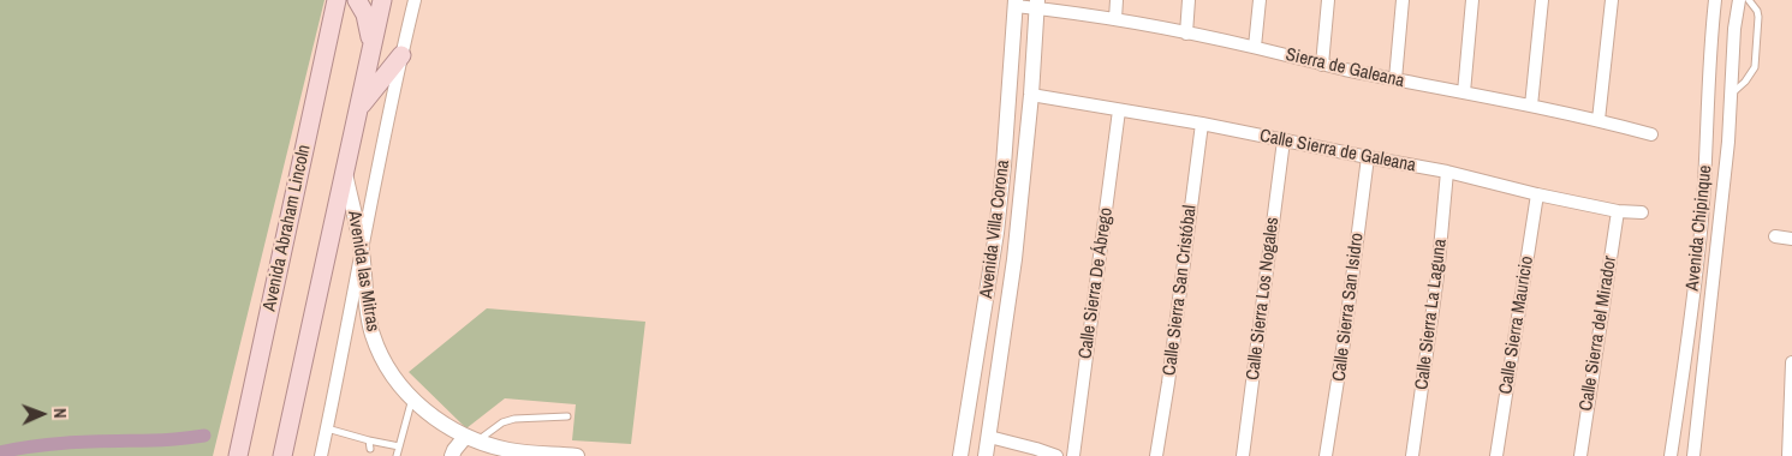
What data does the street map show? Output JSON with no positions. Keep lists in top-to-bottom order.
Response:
{
  "streets": {
    "main road": ["Avenida Abraham Lincoln"],
    "street": [
      "Sierra de Galeana",
      "Calle Sierra de Galeana",
      "Avenida Chipinque",
      "Avenida Villa Corona",
      "Avenida las Mitras",
      "Calle Sierra De Ábrego",
      "Calle Sierra San Cristóbal",
      "Calle Sierra Los Nogales",
      "Calle Sierra San Isidro",
      "Calle Sierra La Laguna",
      "Calle Sierra Mauricio",
      "Calle Sierra del Mirador"
    ]
  },
  "crossings": [
    ["Sierra de Galeana", "Avenida Villa Corona"],
    ["Calle Sierra de Galeana", "Avenida Villa Corona"],
    ["Calle Sierra de Galeana", "Calle Sierra De Ábrego"],
    ["Calle Sierra de Galeana", "Calle Sierra San Cristóbal"],
    ["Calle Sierra de Galeana", "Calle Sierra Los Nogales"],
    ["Calle Sierra de Galeana", "Calle Sierra San Isidro"],
    ["Calle Sierra de Galeana", "Calle Sierra La Laguna"],
    ["Calle Sierra de Galeana", "Calle Sierra Mauricio"],
    ["Calle Sierra de Galeana", "Calle Sierra del Mirador"]
  ],
  "north": "right"
}
